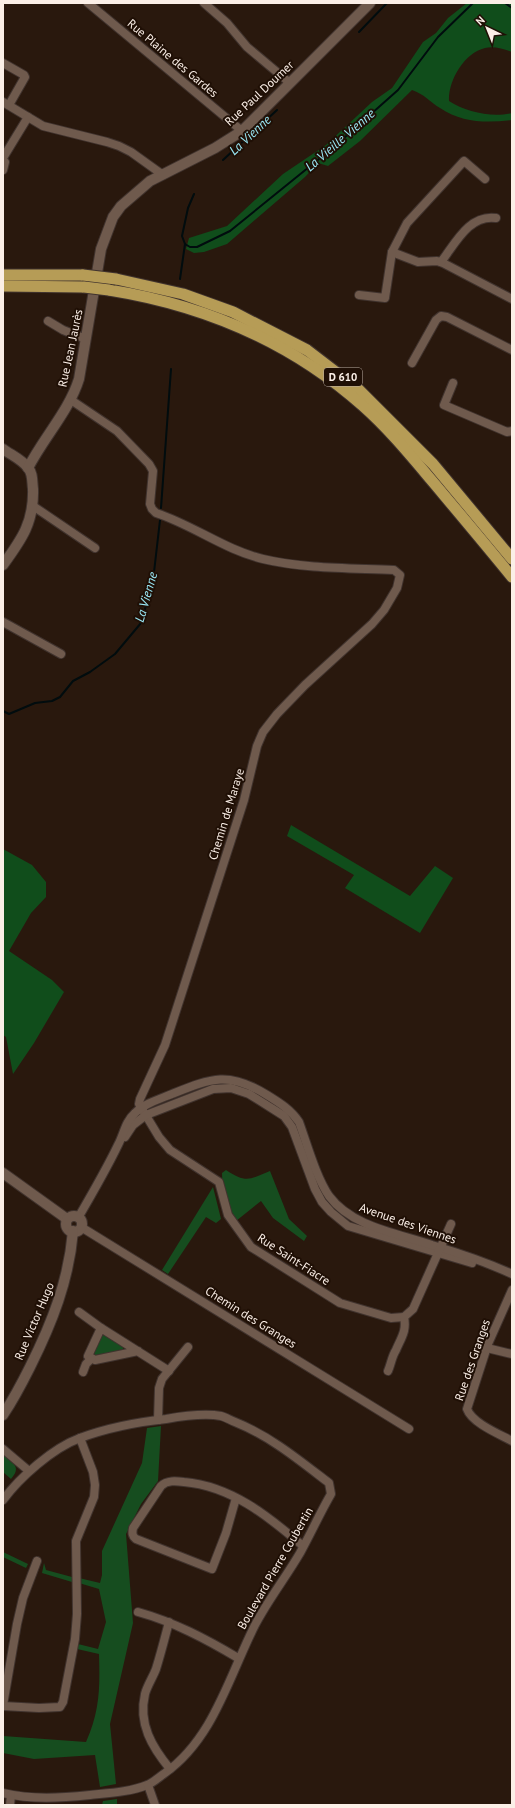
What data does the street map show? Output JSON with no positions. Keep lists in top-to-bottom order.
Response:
{
  "streets": {
    "highway": ["D 610"],
    "street": [
      "Rue Plaine des Gardes",
      "Rue Paul Doumer",
      "Rue Jean Jaurès",
      "Chemin de Maraye",
      "Avenue des Viennes",
      "Rue Saint-Fiacre",
      "Chemin des Granges",
      "Rue Victor Hugo",
      "Rue des Granges",
      "Boulevard Pierre Coubertin"
    ]
  },
  "crossings": [
    ["Rue Plaine des Gardes", "Rue Paul Doumer"],
    ["Rue Paul Doumer", "Rue Jean Jaurès"],
    ["Rue Jean Jaurès", "Chemin de Maraye"],
    ["Chemin de Maraye", "Avenue des Viennes"],
    ["Chemin de Maraye", "Rue Saint-Fiacre"],
    ["Avenue des Viennes", "Rue Saint-Fiacre"],
    ["Avenue des Viennes", "Chemin des Granges"],
    ["Avenue des Viennes", "Rue Victor Hugo"],
    ["Chemin des Granges", "Rue Victor Hugo"]
  ],
  "water": ["La Vienne", "La Vieille Vienne"],
  "north": "top left"
}
